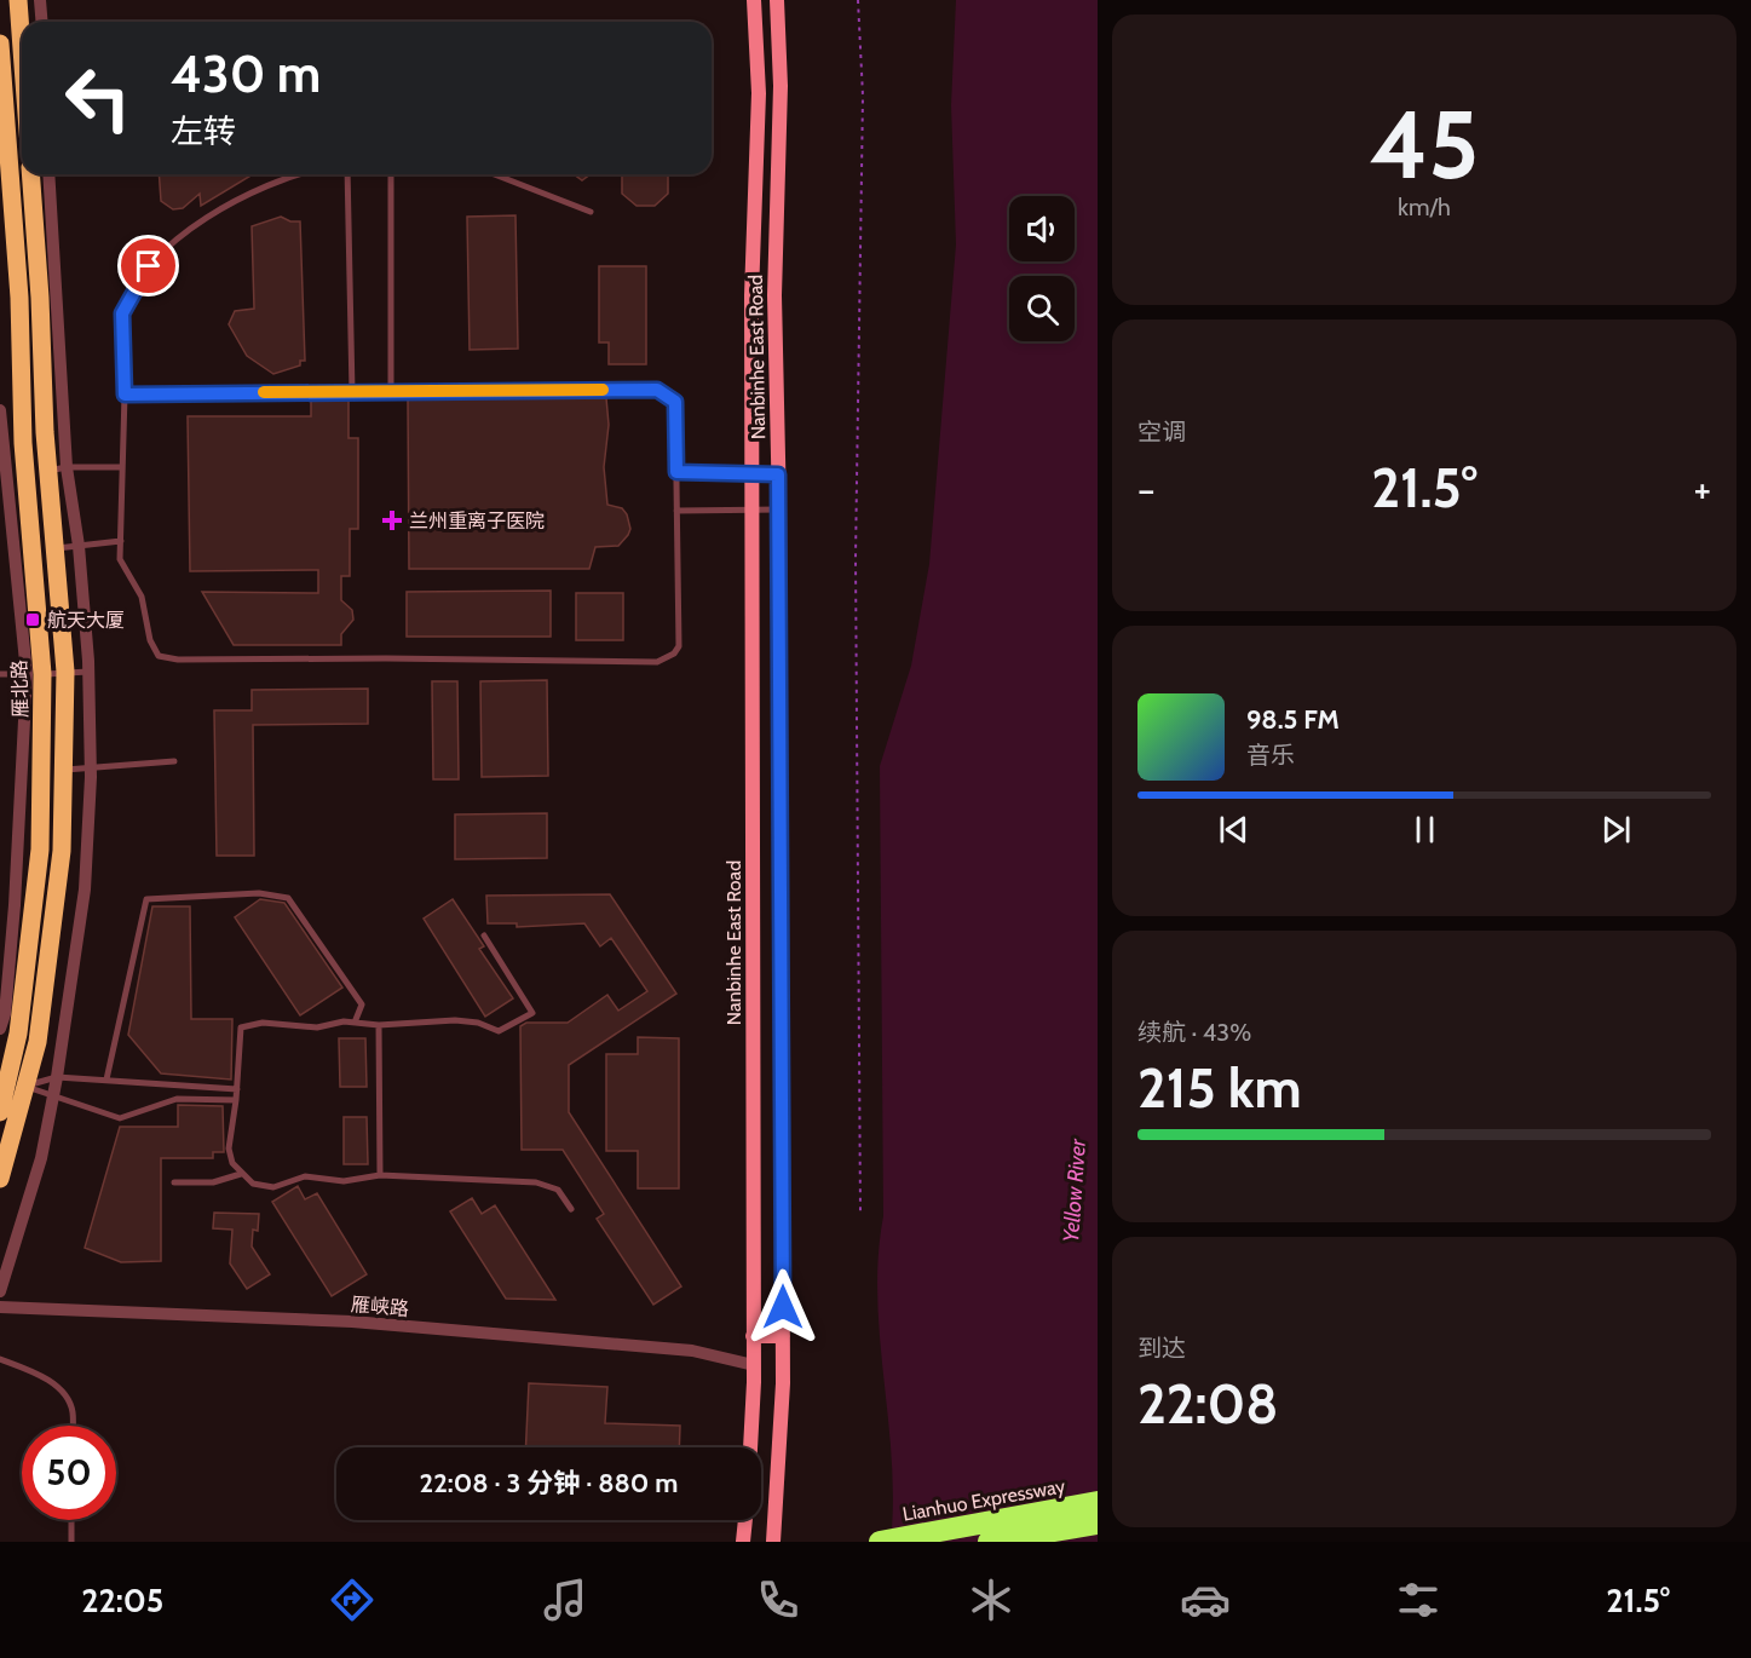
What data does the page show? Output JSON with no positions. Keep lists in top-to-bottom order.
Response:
{
  "streets": {
    "highway": ["Lianhuo Expressway"],
    "main road": ["Nanbinhe East Road", "雁北路"],
    "street": ["雁峡路"]
  },
  "crossings": [
    ["Nanbinhe East Road", "雁峡路"]
  ],
  "water": ["Yellow River"],
  "places": {
    "health": ["兰州重离子医院"],
    "transit": ["航天大厦"]
  },
  "page": {
    "tile": [
      ["45", "km/h"],
      "空调",
      ["续航 · 43%", "215 km"],
      ["到达", "22:08"]
    ],
    "turn": ["430 m", "左转"],
    "heat": ["−", "21.5°", "+"],
    "song": ["98.5 FM", "音乐"],
    "limit": "50",
    "trip": "22:08 · 3 分钟 · 880 m",
    "tabs": ["22:05", "21.5°"]
  }
}
